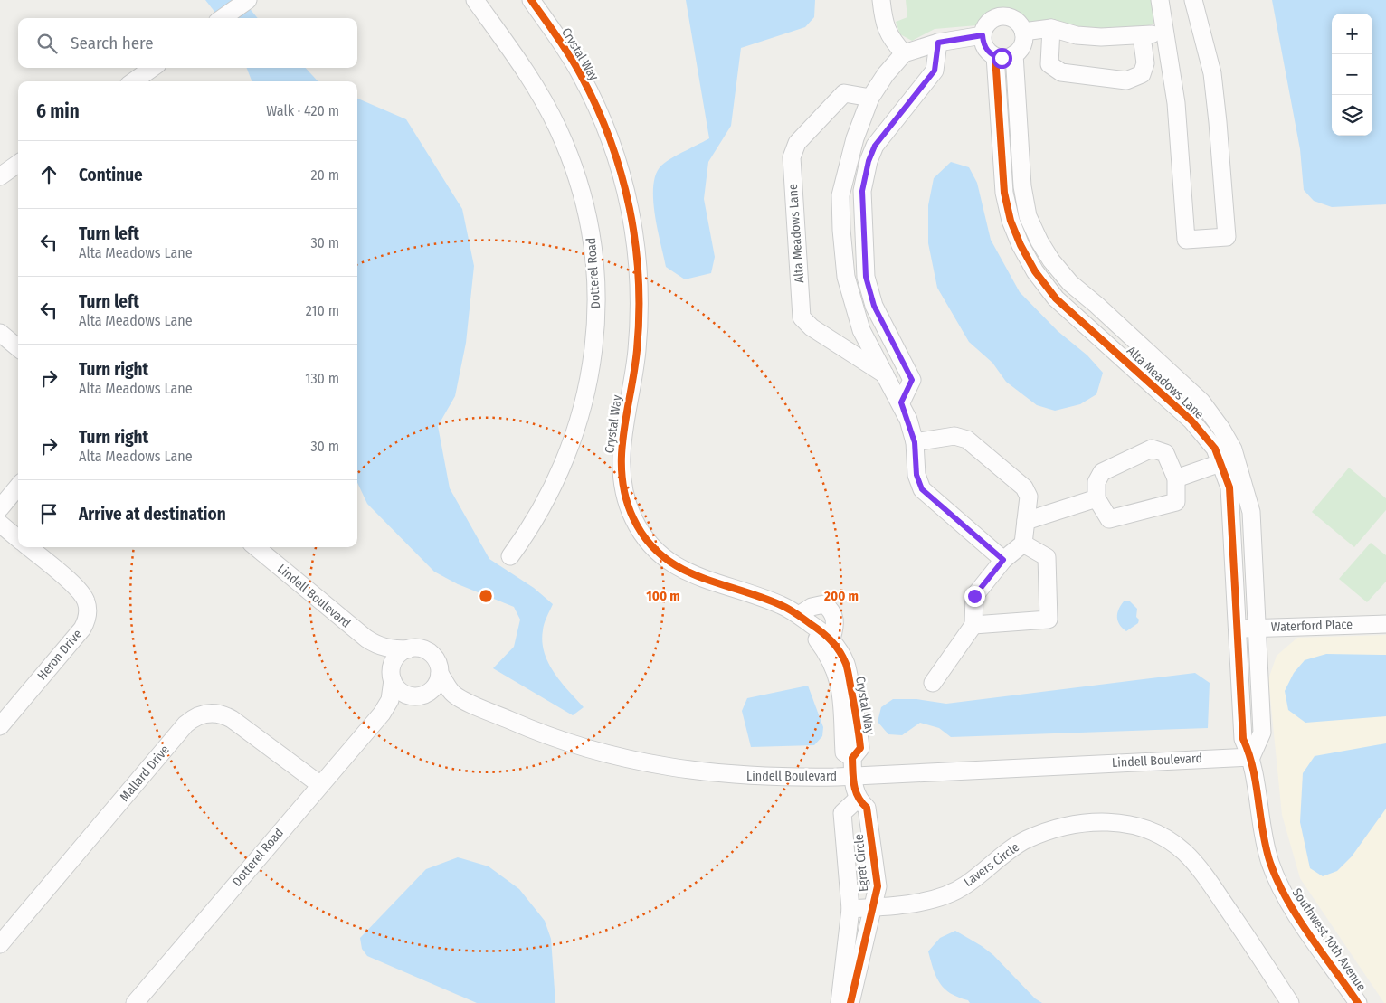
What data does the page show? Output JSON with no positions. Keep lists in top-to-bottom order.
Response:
{
  "streets": {
    "street": [
      "Crystal Way",
      "Alta Meadows Lane",
      "Dotterel Road",
      "Lindell Boulevard",
      "Waterford Place",
      "Heron Drive",
      "Mallard Drive",
      "Egret Circle",
      "Lavers Circle",
      "Southwest 10th Avenue"
    ]
  },
  "crossings": [
    ["Crystal Way", "Lindell Boulevard"],
    ["Crystal Way", "Egret Circle"],
    ["Alta Meadows Lane", "Lindell Boulevard"],
    ["Alta Meadows Lane", "Waterford Place"],
    ["Alta Meadows Lane", "Southwest 10th Avenue"],
    ["Dotterel Road", "Lindell Boulevard"],
    ["Dotterel Road", "Mallard Drive"],
    ["Lindell Boulevard", "Egret Circle"],
    ["Lindell Boulevard", "Southwest 10th Avenue"],
    ["Egret Circle", "Lavers Circle"]
  ],
  "page": {
    "map_buttons": ["+", "−"],
    "search": "Search here",
    "heading": ["6 min", "Walk · 420 m"],
    "list": [
      ["Continue", "20 m"],
      ["Turn left", "Alta Meadows Lane", "30 m"],
      ["Turn left", "Alta Meadows Lane", "210 m"],
      ["Turn right", "Alta Meadows Lane", "130 m"],
      ["Turn right", "Alta Meadows Lane", "30 m"],
      "Arrive at destination"
    ]
  },
  "rings": ["100 m", "200 m"]
}
